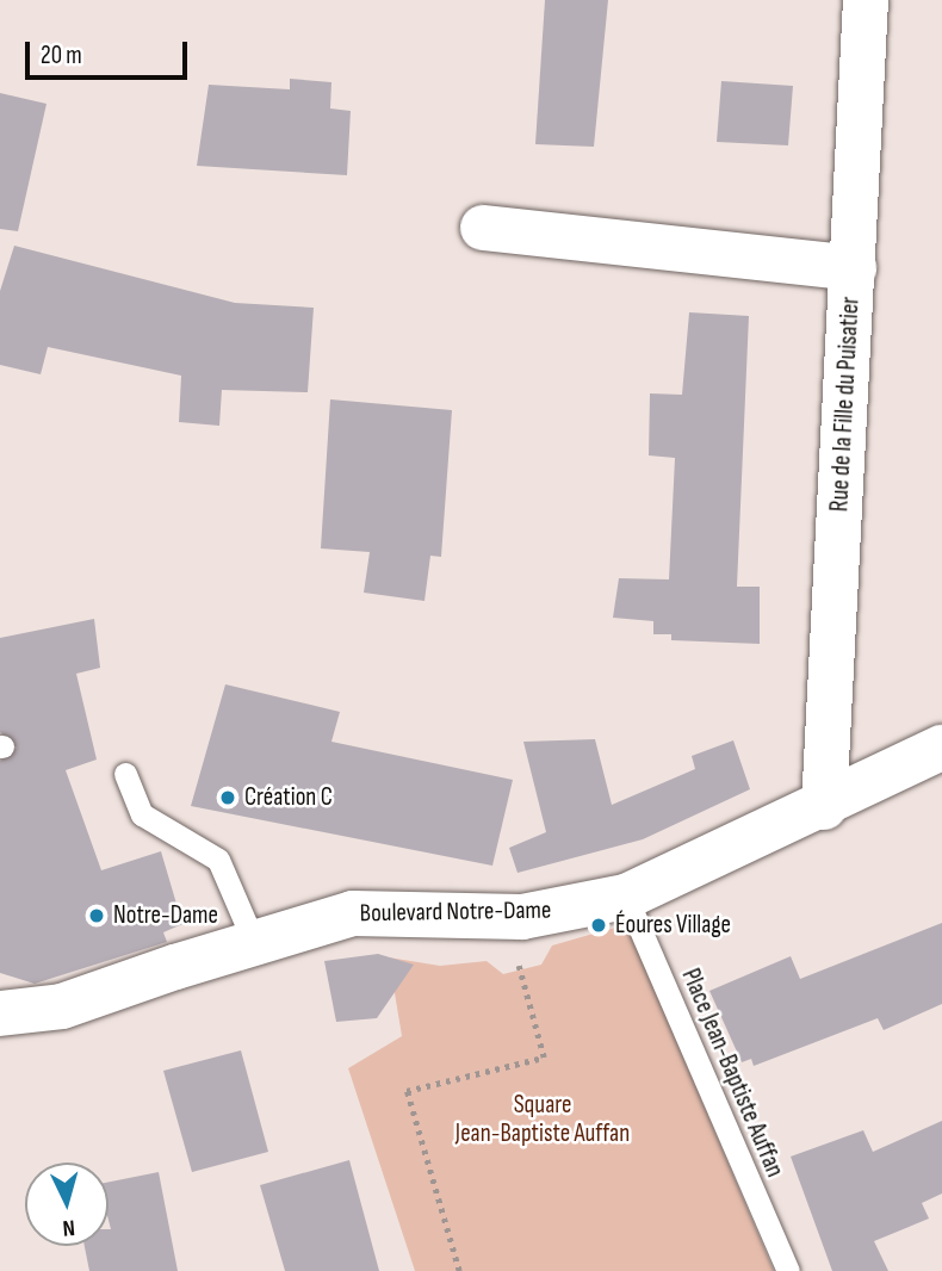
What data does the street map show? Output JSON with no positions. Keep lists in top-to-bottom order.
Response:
{
  "streets": {
    "street": ["Rue de la Fille du Puisatier", "Boulevard Notre-Dame"],
    "lane": ["Place Jean-Baptiste Auffan"]
  },
  "crossings": [
    ["Rue de la Fille du Puisatier", "Boulevard Notre-Dame"],
    ["Boulevard Notre-Dame", "Place Jean-Baptiste Auffan"]
  ],
  "parks": ["Square Jean-Baptiste Auffan"],
  "places": ["Création C", "Notre-Dame", "Éoures Village"],
  "scale_bar": "20 m",
  "north": "bottom"
}
